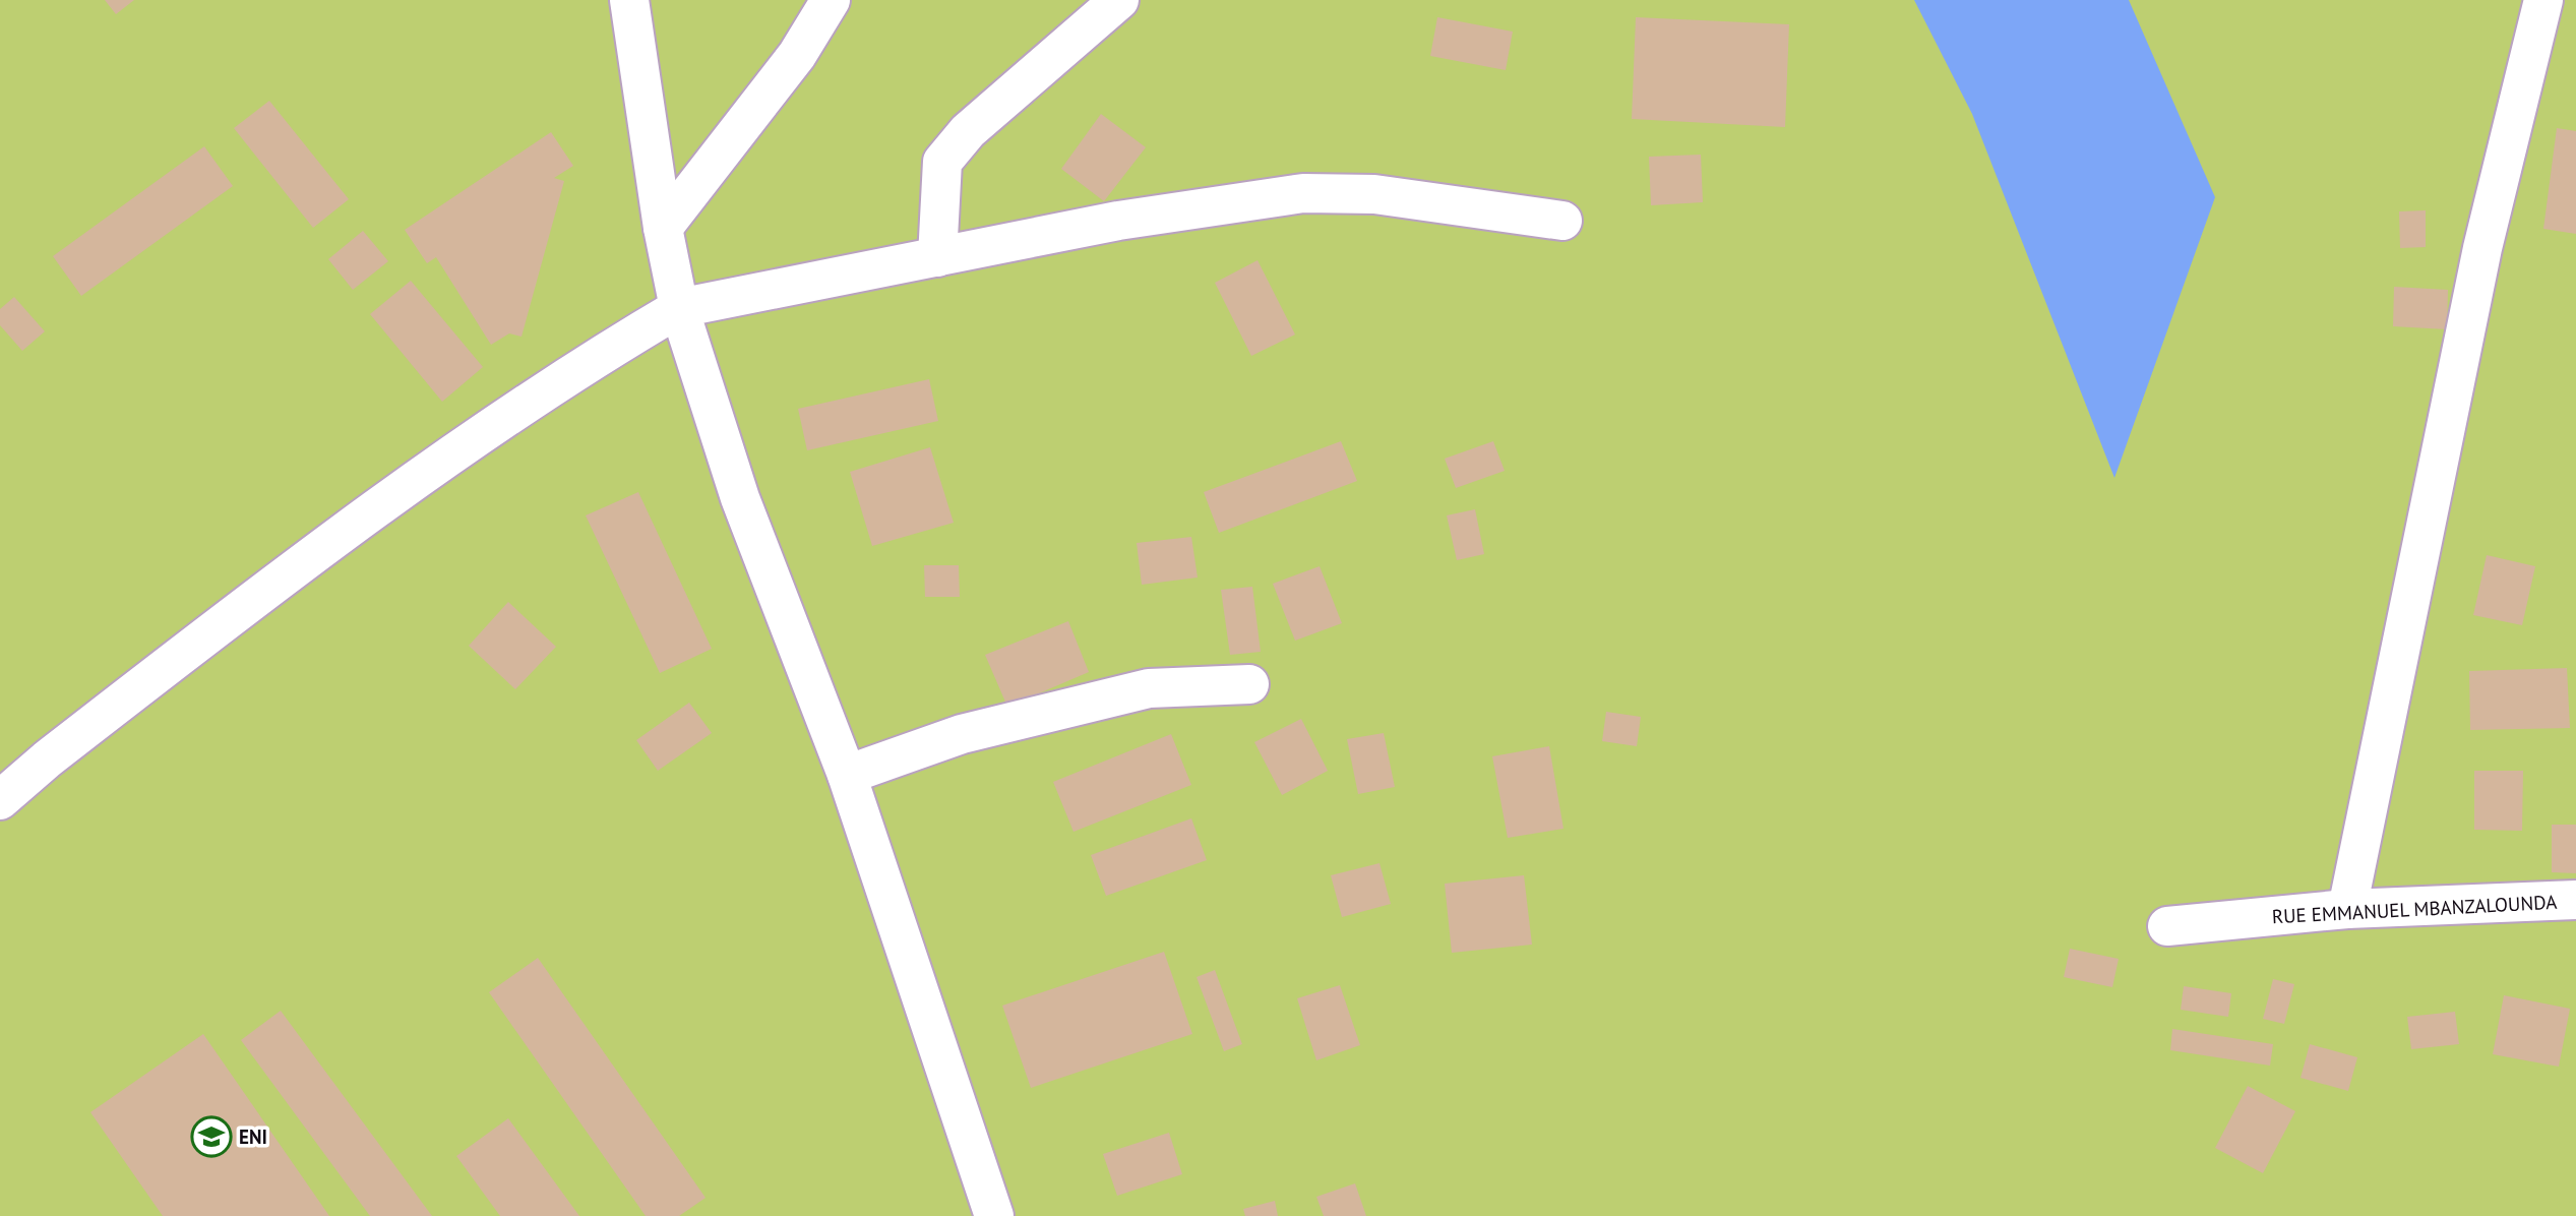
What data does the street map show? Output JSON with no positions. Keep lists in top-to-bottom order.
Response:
{
  "streets": {
    "street": ["RUE EMMANUEL MBANZALOUNDA"]
  },
  "places": {
    "school or university": ["ENI"]
  }
}
